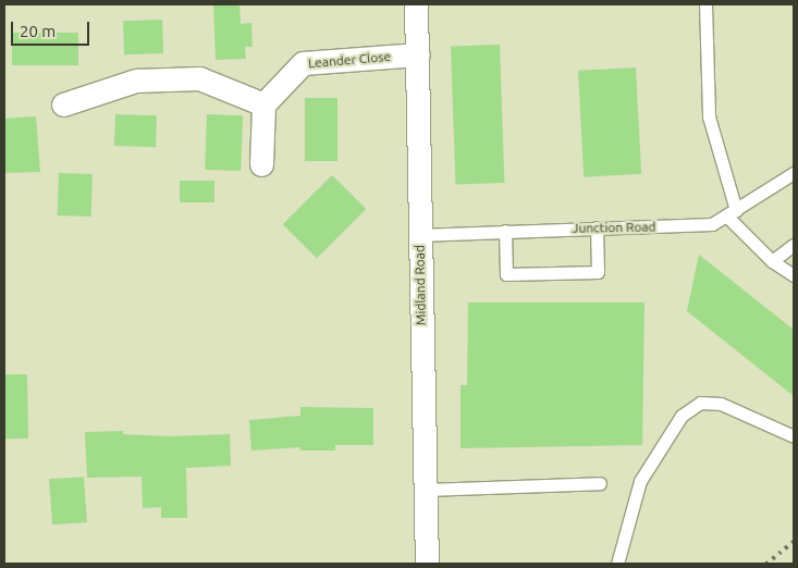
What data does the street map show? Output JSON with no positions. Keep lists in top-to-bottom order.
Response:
{
  "streets": {
    "street": ["Leander Close", "Midland Road"],
    "lane": ["Junction Road"]
  },
  "crossings": [
    ["Leander Close", "Midland Road"],
    ["Junction Road", "Midland Road"]
  ],
  "scale_bar": "20 m"
}
